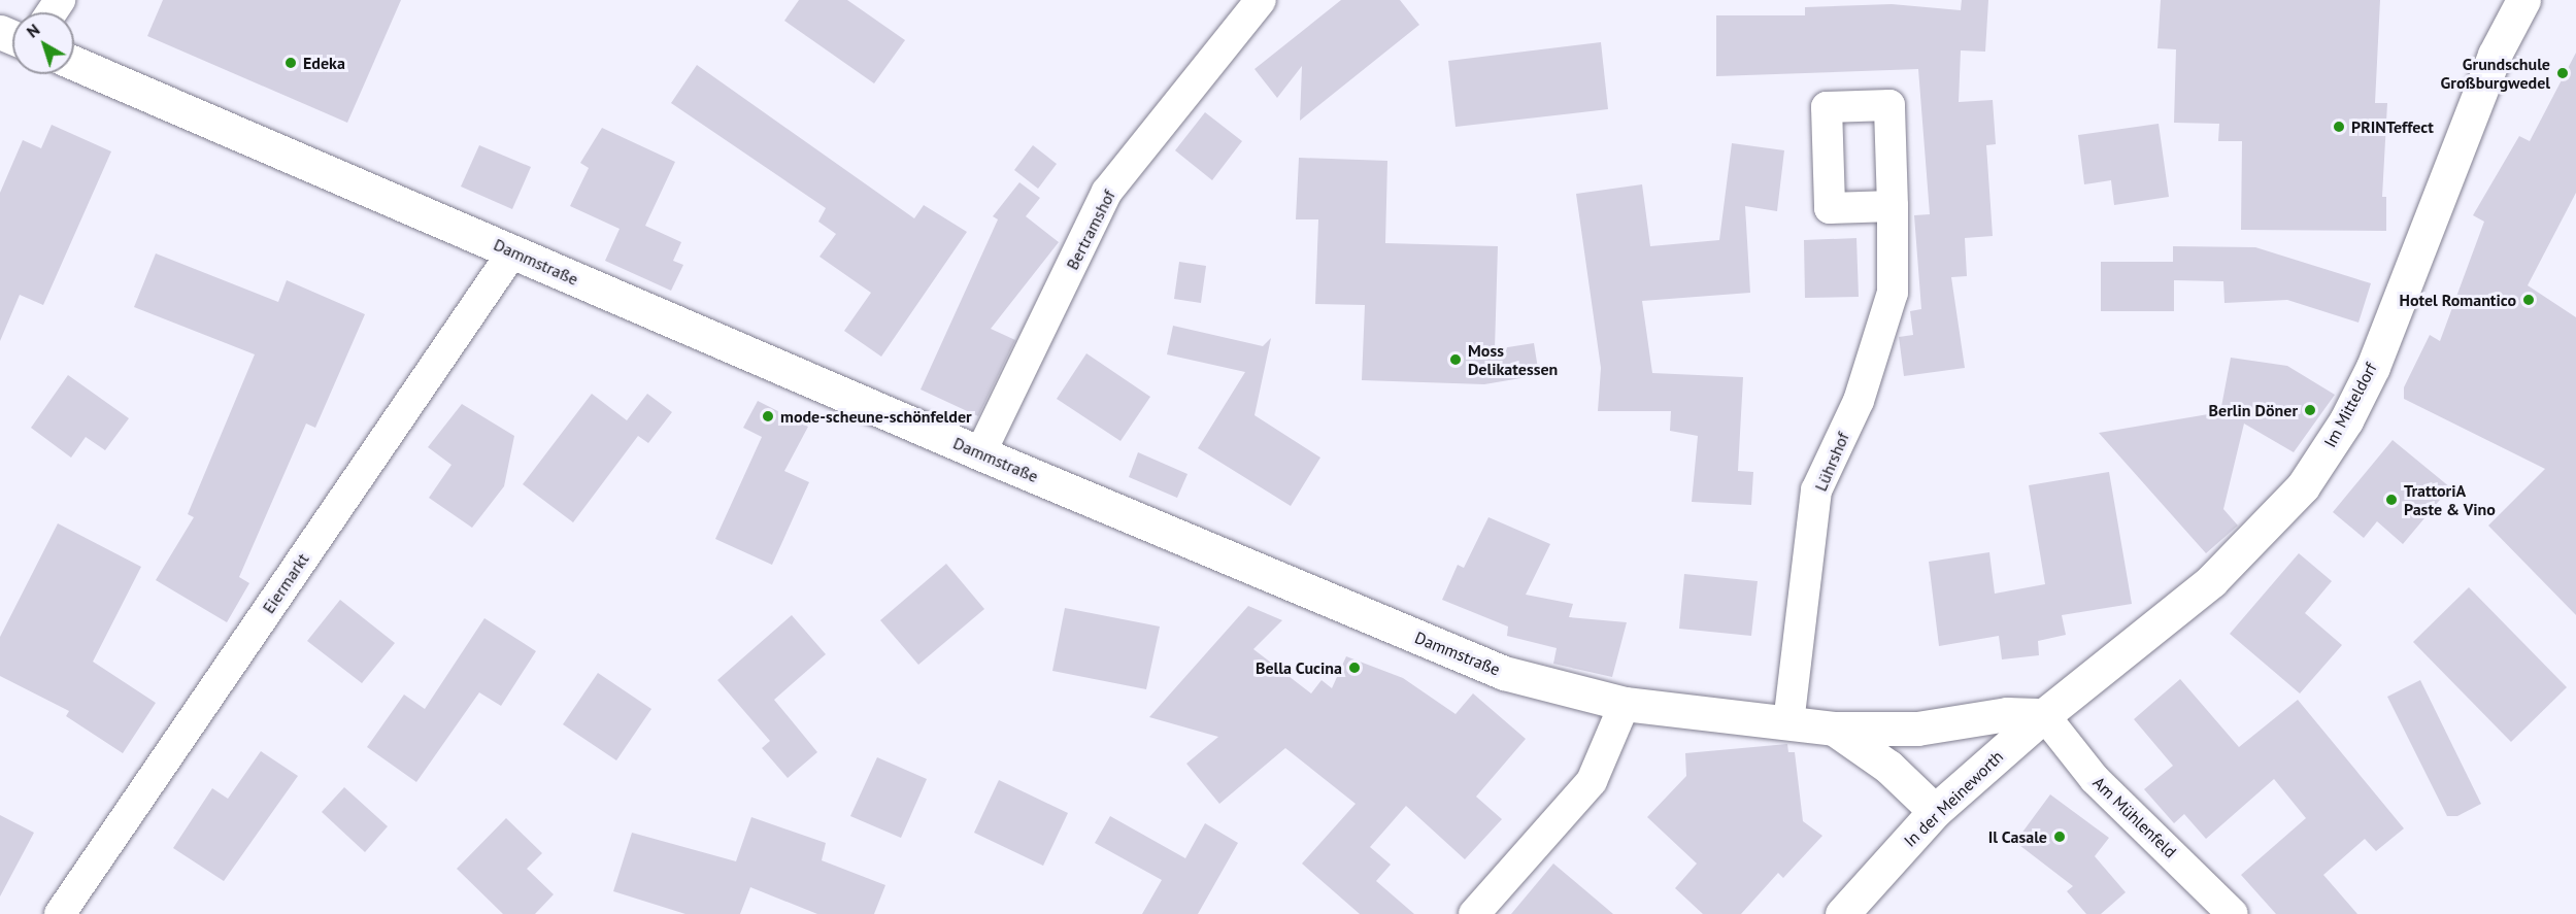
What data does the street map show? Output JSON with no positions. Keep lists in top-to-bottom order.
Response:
{
  "streets": {
    "main road": ["Dammstraße", "Im Mitteldorf", "In der Meineworth"],
    "street": [
      "Bertramshof",
      "Lührshof",
      "Eiermarkt",
      "Am Mühlenfeld"
    ]
  },
  "crossings": [
    ["Bertramshof", "Dammstraße"],
    ["Dammstraße", "Lührshof"],
    ["Dammstraße", "Eiermarkt"],
    ["Dammstraße", "In der Meineworth"],
    ["Im Mitteldorf", "In der Meineworth"],
    ["Im Mitteldorf", "Am Mühlenfeld"],
    ["In der Meineworth", "Am Mühlenfeld"]
  ],
  "places": [
    "Edeka",
    "Grundschule Großburgwedel",
    "PRINTeffect",
    "Hotel Romantico",
    "Moss Delikatessen",
    "Berlin Döner",
    "mode-scheune-schönfelder",
    "TrattoriA Paste & Vino",
    "Bella Cucina",
    "Il Casale"
  ],
  "north": "top left"
}
